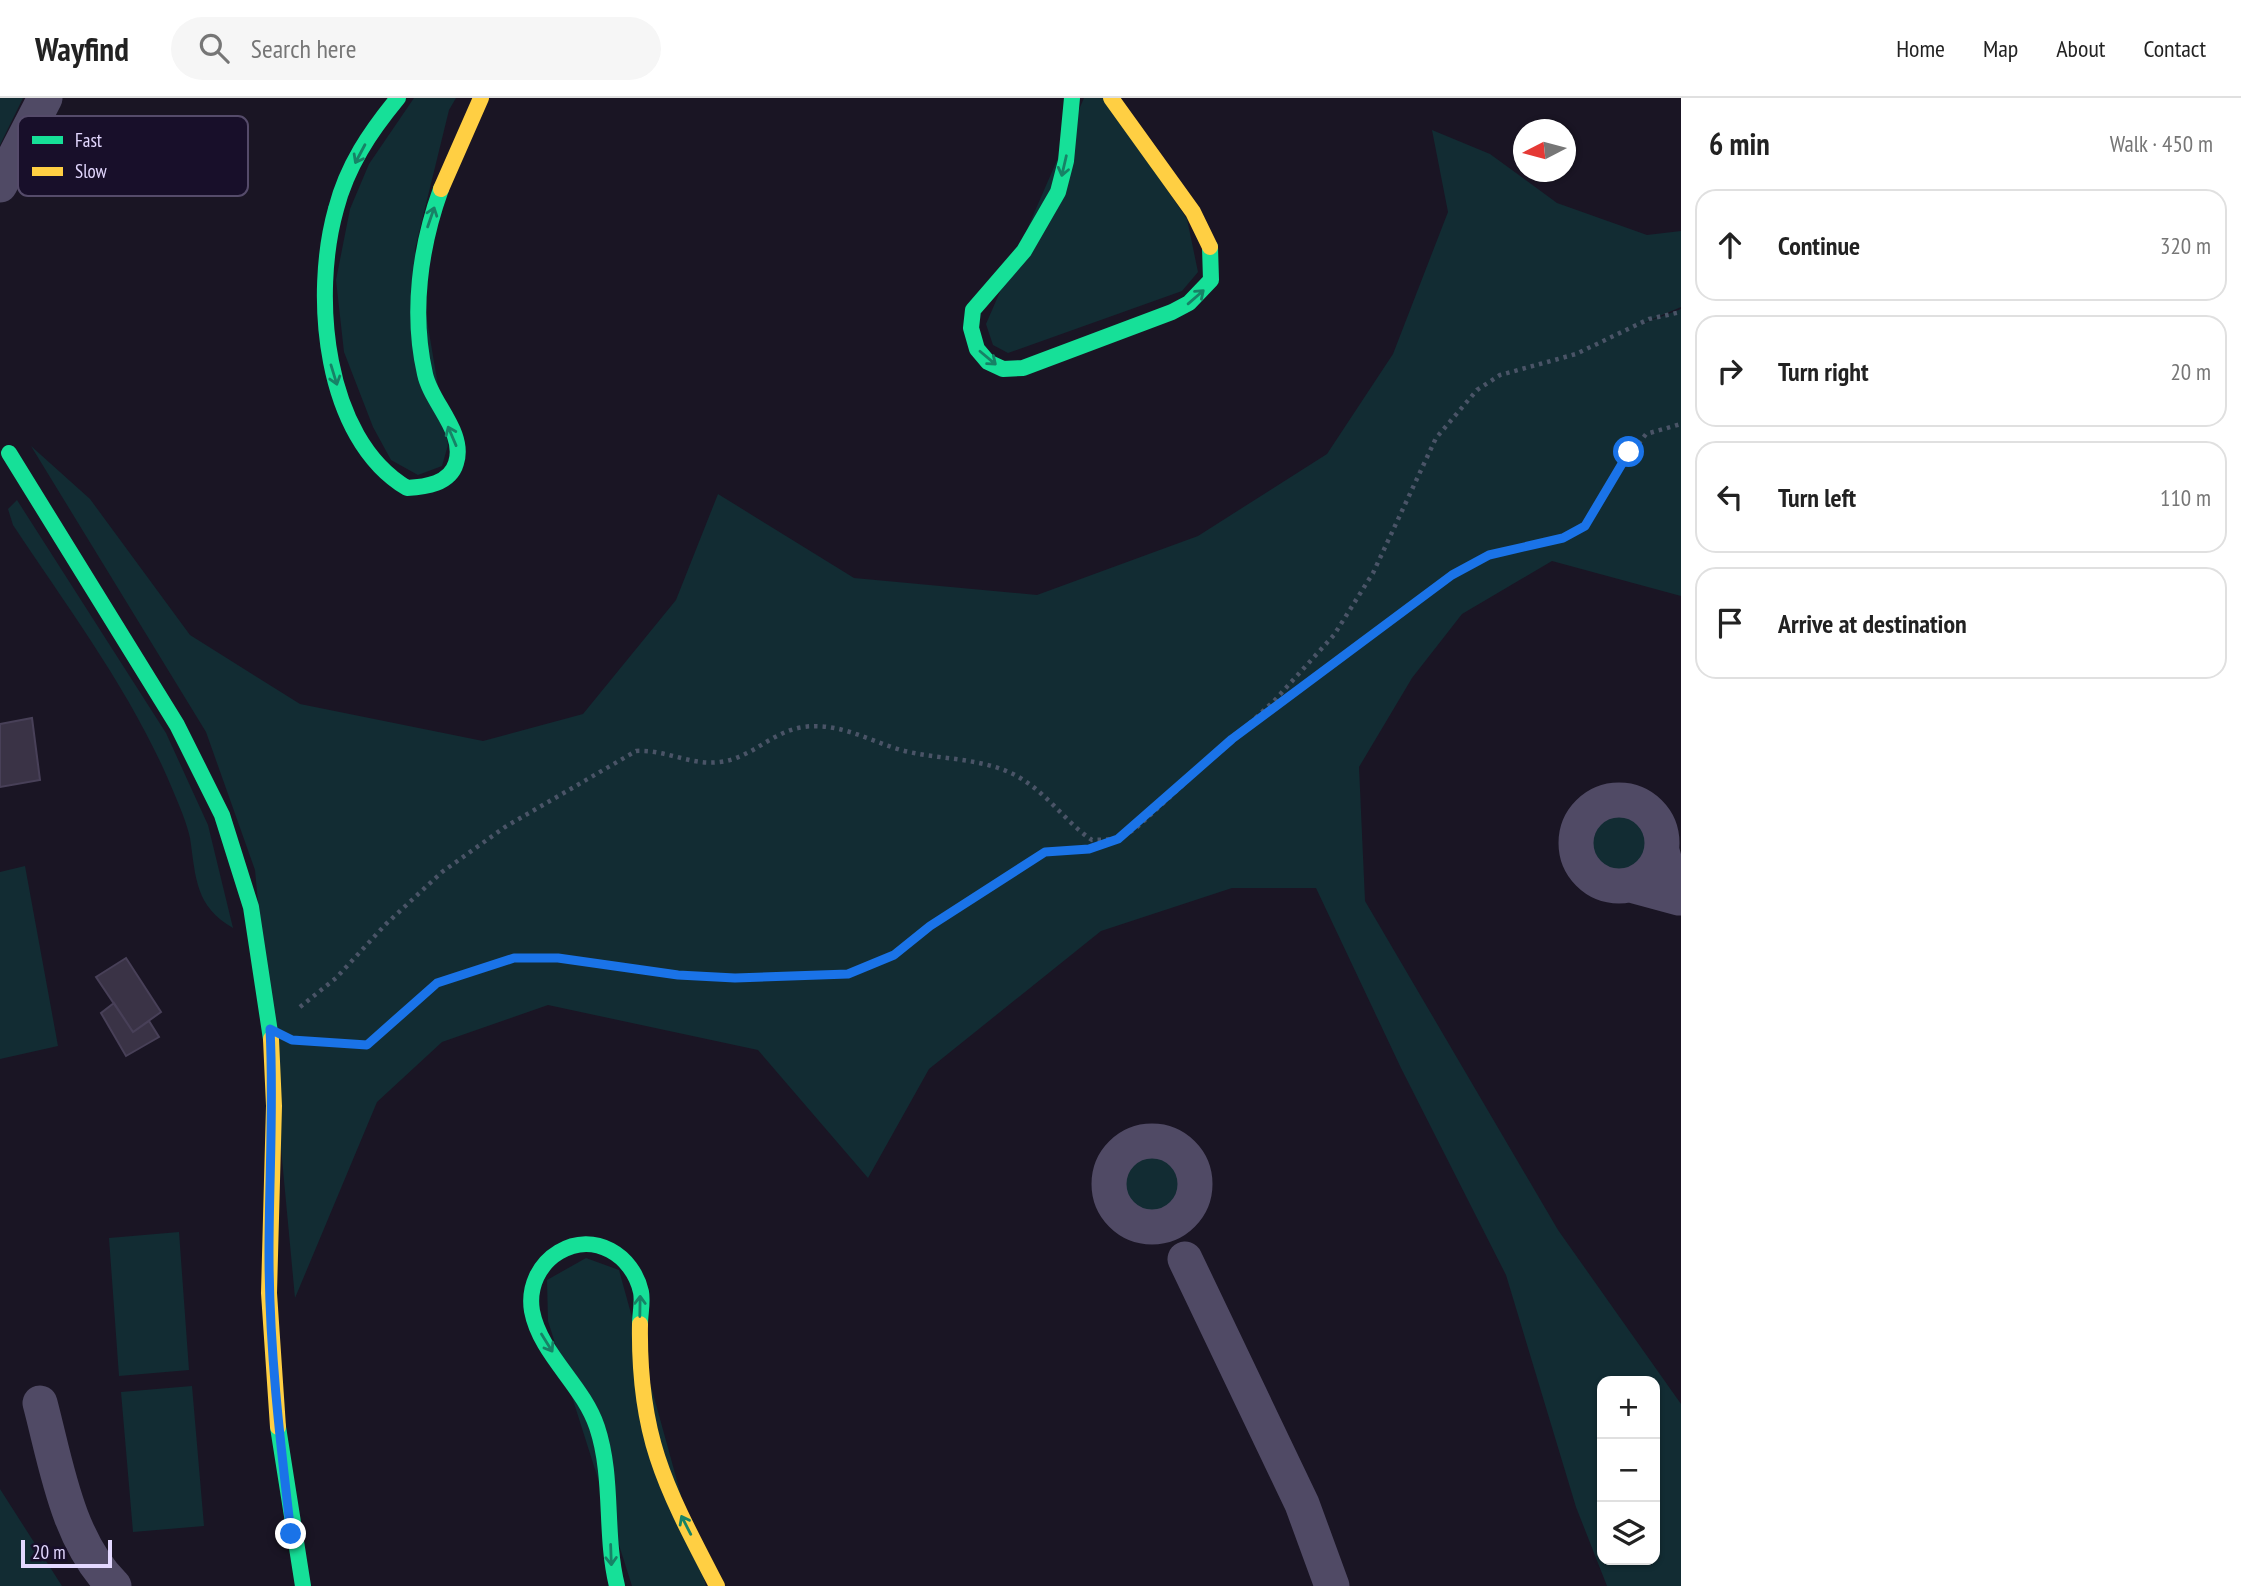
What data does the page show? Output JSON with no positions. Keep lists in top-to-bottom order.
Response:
{
  "legend": ["Fast", "Slow"],
  "scale_bar": "20 m",
  "north": "left",
  "page": {
    "header": "Wayfind",
    "search": "Search here",
    "nav": [
      "Home",
      "Map",
      "About",
      "Contact"
    ],
    "heading": ["6 min", "Walk · 450 m"],
    "list": [
      ["Continue", "320 m"],
      ["Turn right", "20 m"],
      ["Turn left", "110 m"],
      "Arrive at destination"
    ],
    "map_buttons": ["+", "−"],
    "scale": "20 m"
  }
}
